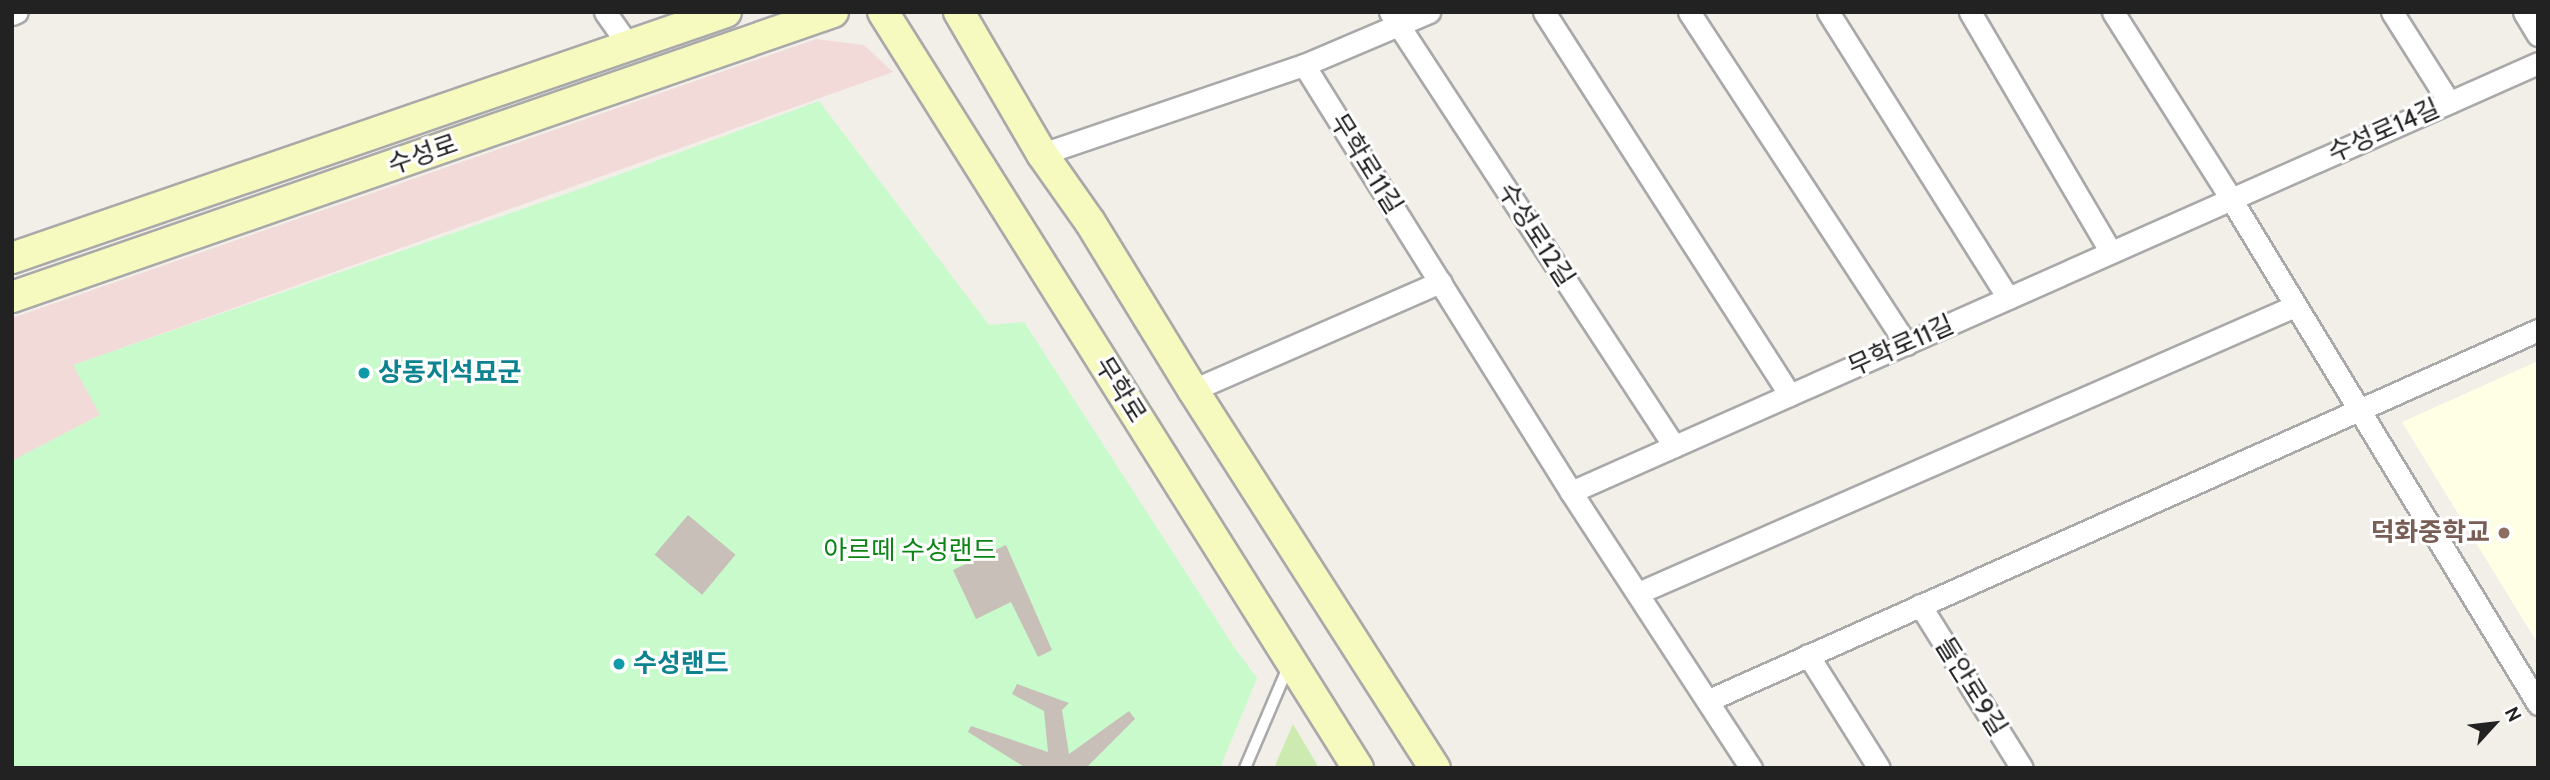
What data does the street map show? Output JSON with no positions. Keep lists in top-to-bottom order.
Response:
{
  "streets": {
    "main road": ["수성로", "무학로"],
    "street": [
      "수성로14길",
      "무학로11길",
      "수성로12길",
      "들안로9길"
    ]
  },
  "crossings": [
    ["수성로14길", "무학로11길"],
    ["무학로11길", "수성로12길"]
  ],
  "parks": ["아르떼 수성랜드"],
  "places": ["상동지석묘군", "덕화중학교", "수성랜드"],
  "north": "top right"
}
